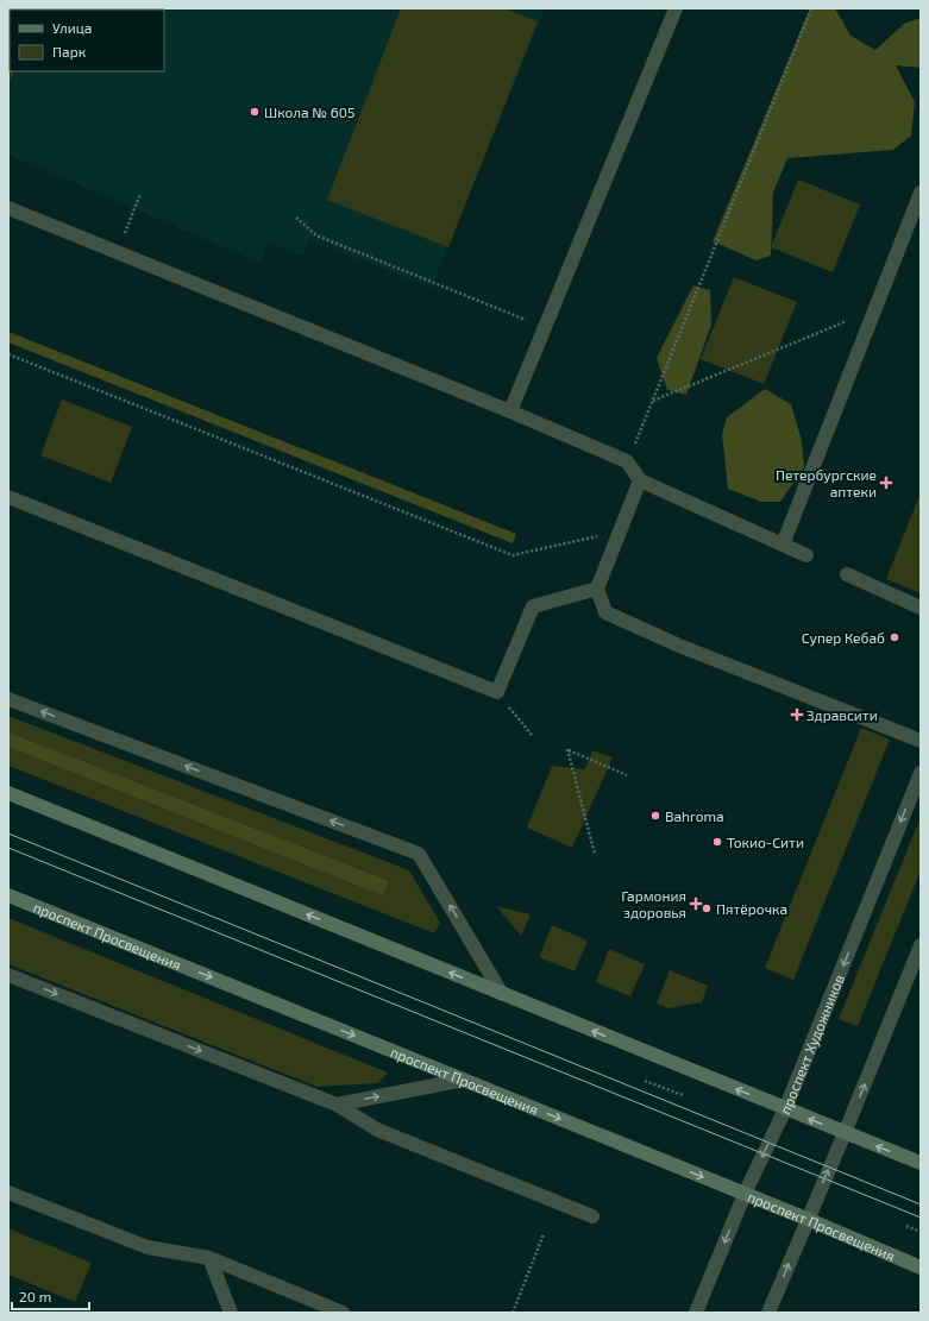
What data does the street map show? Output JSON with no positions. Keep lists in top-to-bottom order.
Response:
{
  "streets": {
    "main road": ["проспект Просвещения"],
    "street": ["проспект Художников"]
  },
  "crossings": [
    ["проспект Просвещения", "проспект Художников"]
  ],
  "places": {
    "other": [
      "Школа № 605",
      "Супер Кебаб",
      "Bahroma",
      "Токио-Сити",
      "Пятёрочка"
    ],
    "health": ["Петербургские аптеки", "Здравсити", "Гармония здоровья"]
  },
  "legend": ["Улица", "Парк"],
  "scale_bar": "20 m"
}
